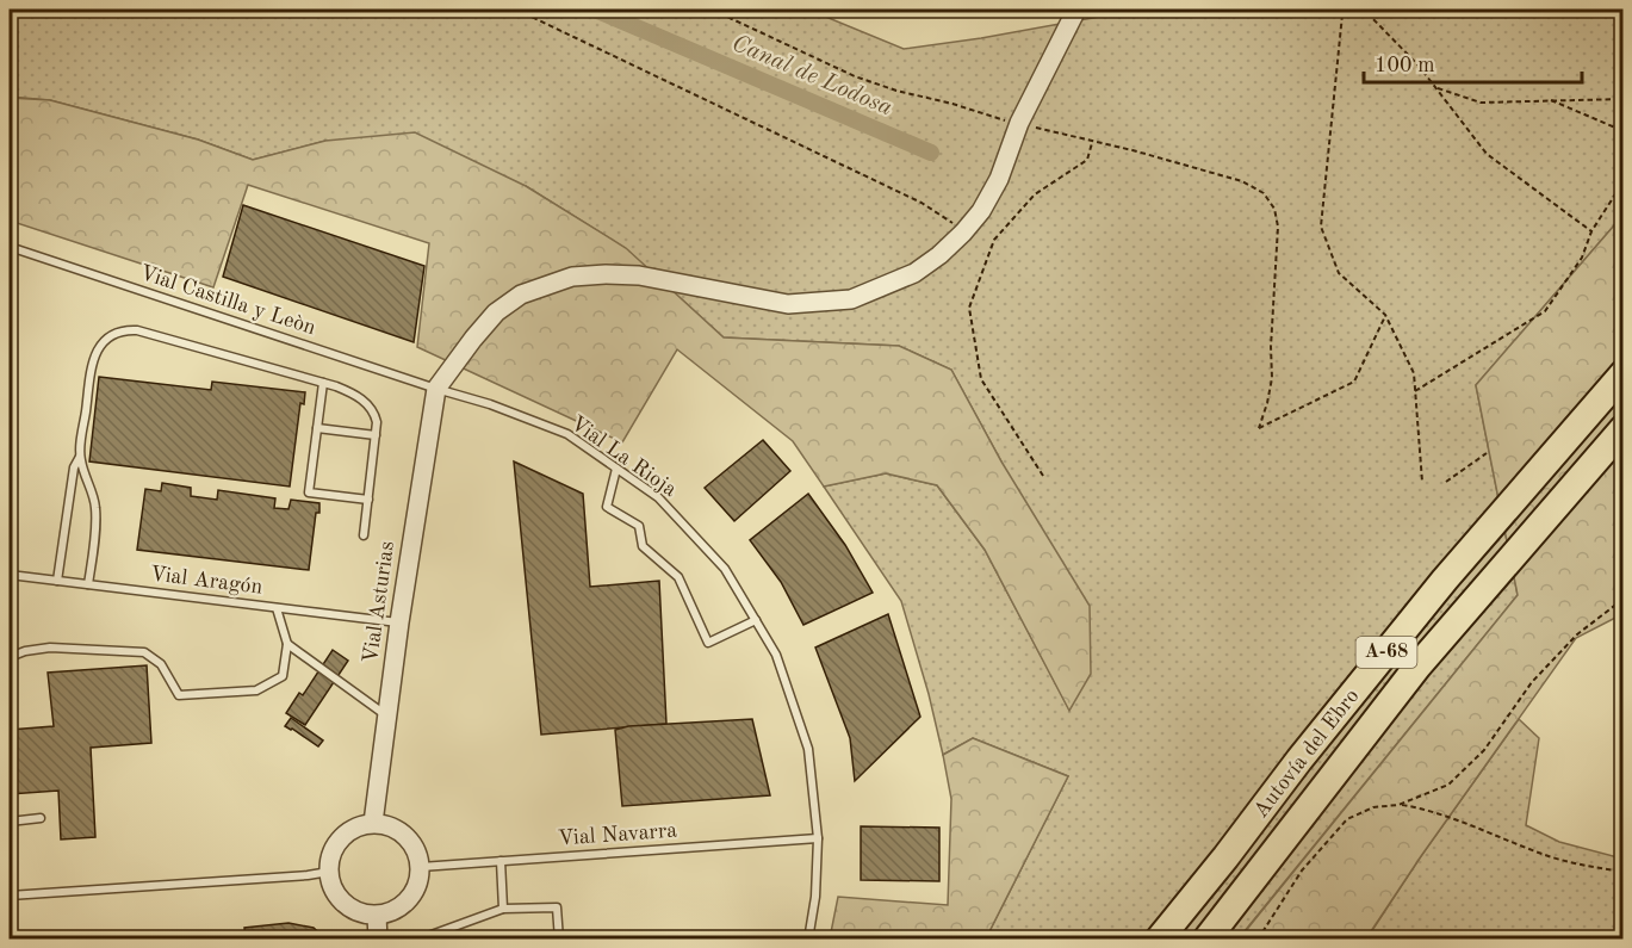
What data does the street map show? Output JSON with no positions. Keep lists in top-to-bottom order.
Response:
{
  "streets": {
    "highway": ["A-68", "Autovía del Ebro"],
    "street": ["Vial Asturias"],
    "lane": [
      "Vial Castilla y Leòn",
      "Vial La Rioja",
      "Vial Aragón",
      "Vial Navarra"
    ]
  },
  "crossings": [
    ["Vial Castilla y Leòn", "Vial La Rioja"],
    ["Vial Castilla y Leòn", "Vial Asturias"],
    ["Vial La Rioja", "Vial Asturias"],
    ["Vial La Rioja", "Vial Navarra"],
    ["Vial Aragón", "Vial Asturias"],
    ["Vial Asturias", "Vial Navarra"]
  ],
  "water": ["Canal de Lodosa"],
  "scale_bar": "100 m"
}
